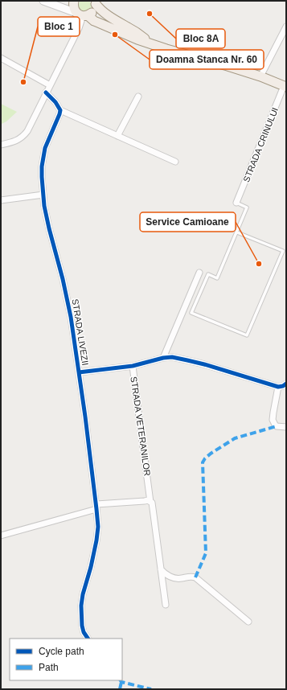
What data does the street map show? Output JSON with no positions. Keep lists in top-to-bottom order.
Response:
{
  "streets": {
    "street": ["STRADA CRINULUI", "STRADA LIVEZII", "STRADA VETERANILOR"]
  },
  "crossings": [
    ["STRADA LIVEZII", "STRADA VETERANILOR"]
  ],
  "places": [
    "Bloc 8A",
    "Doamna Stanca Nr. 60",
    "Bloc 1",
    "Service Camioane"
  ],
  "legend": ["Cycle path", "Path"]
}
